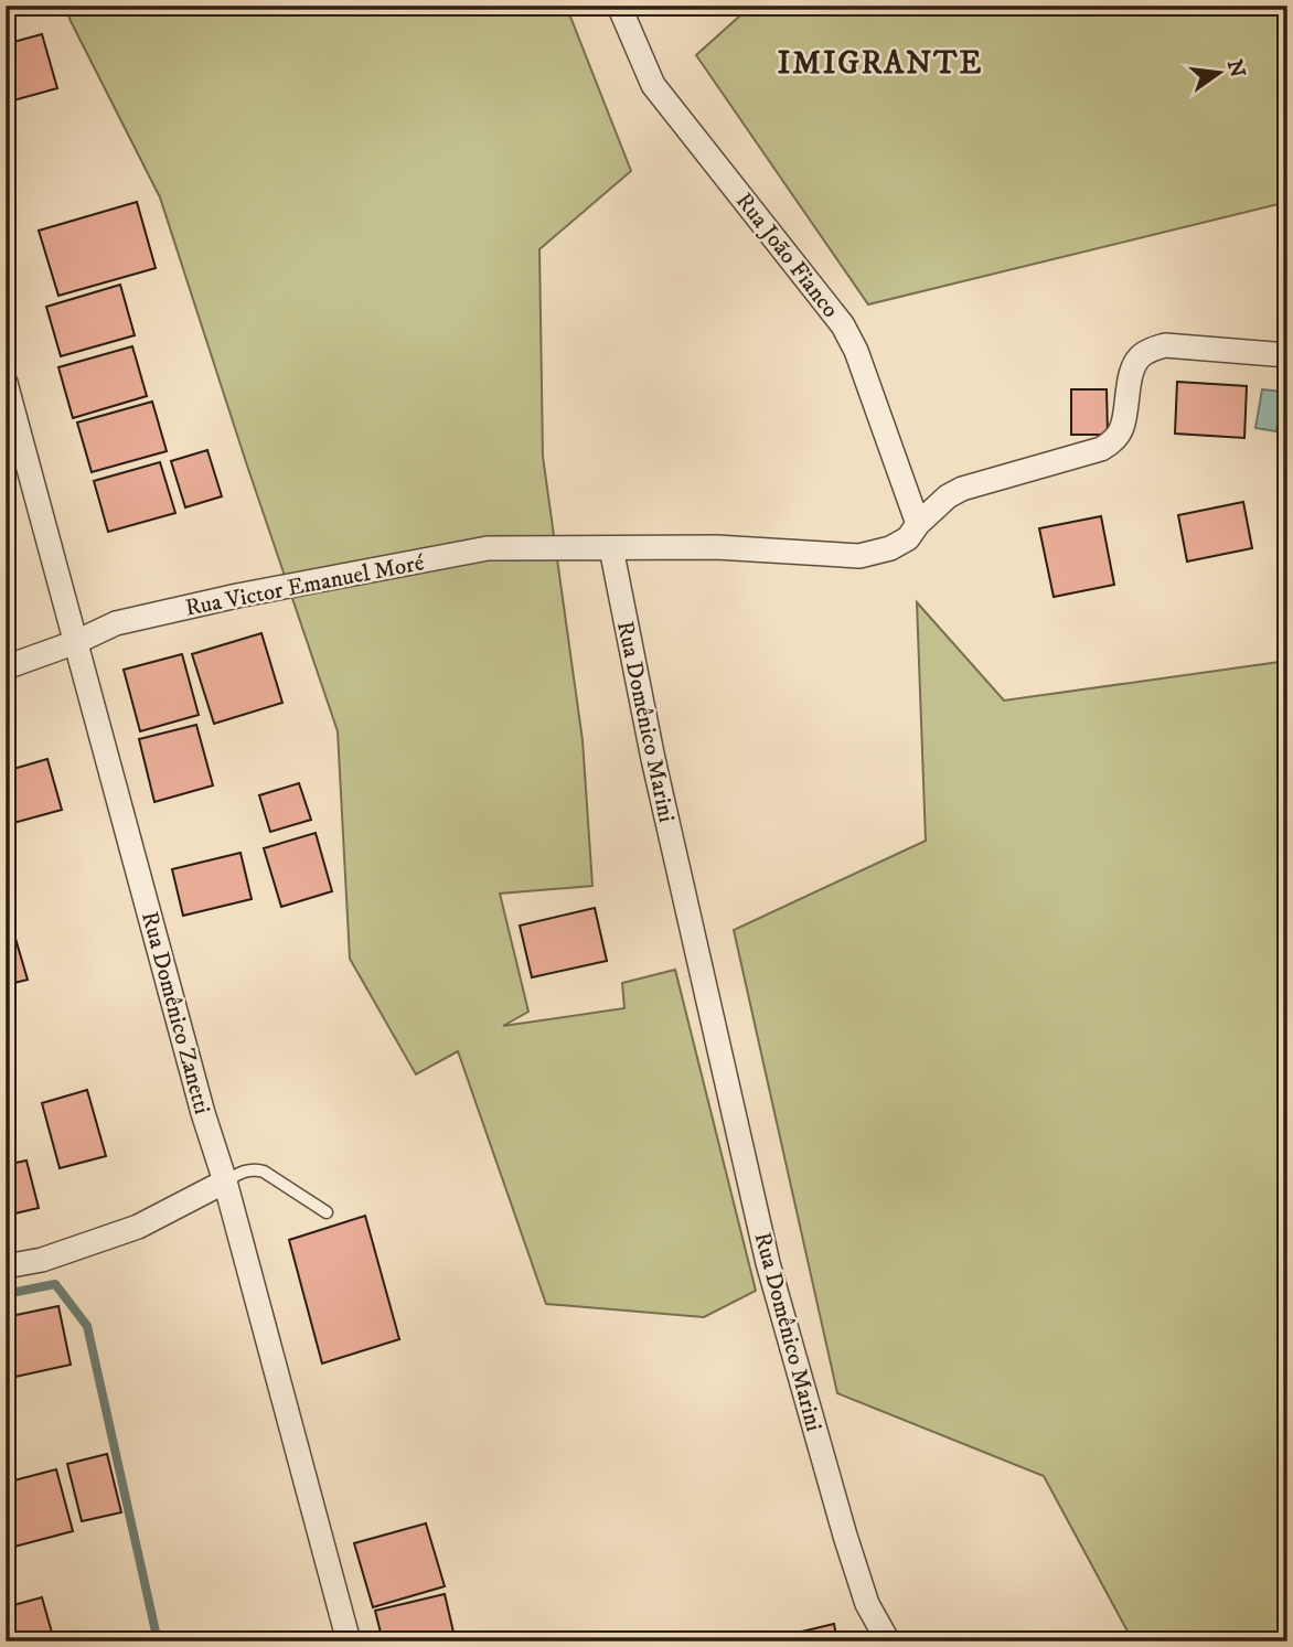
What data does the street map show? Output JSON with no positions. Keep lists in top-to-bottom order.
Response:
{
  "streets": {
    "street": [
      "Rua João Fianco",
      "Rua Victor Emanuel Moré",
      "Rua Domênico Marini",
      "Rua Domênico Zanetti"
    ]
  },
  "crossings": [
    ["Rua Victor Emanuel Moré", "Rua Domênico Marini"],
    ["Rua Victor Emanuel Moré", "Rua Domênico Zanetti"]
  ],
  "districts": ["IMIGRANTE"],
  "north": "right"
}
